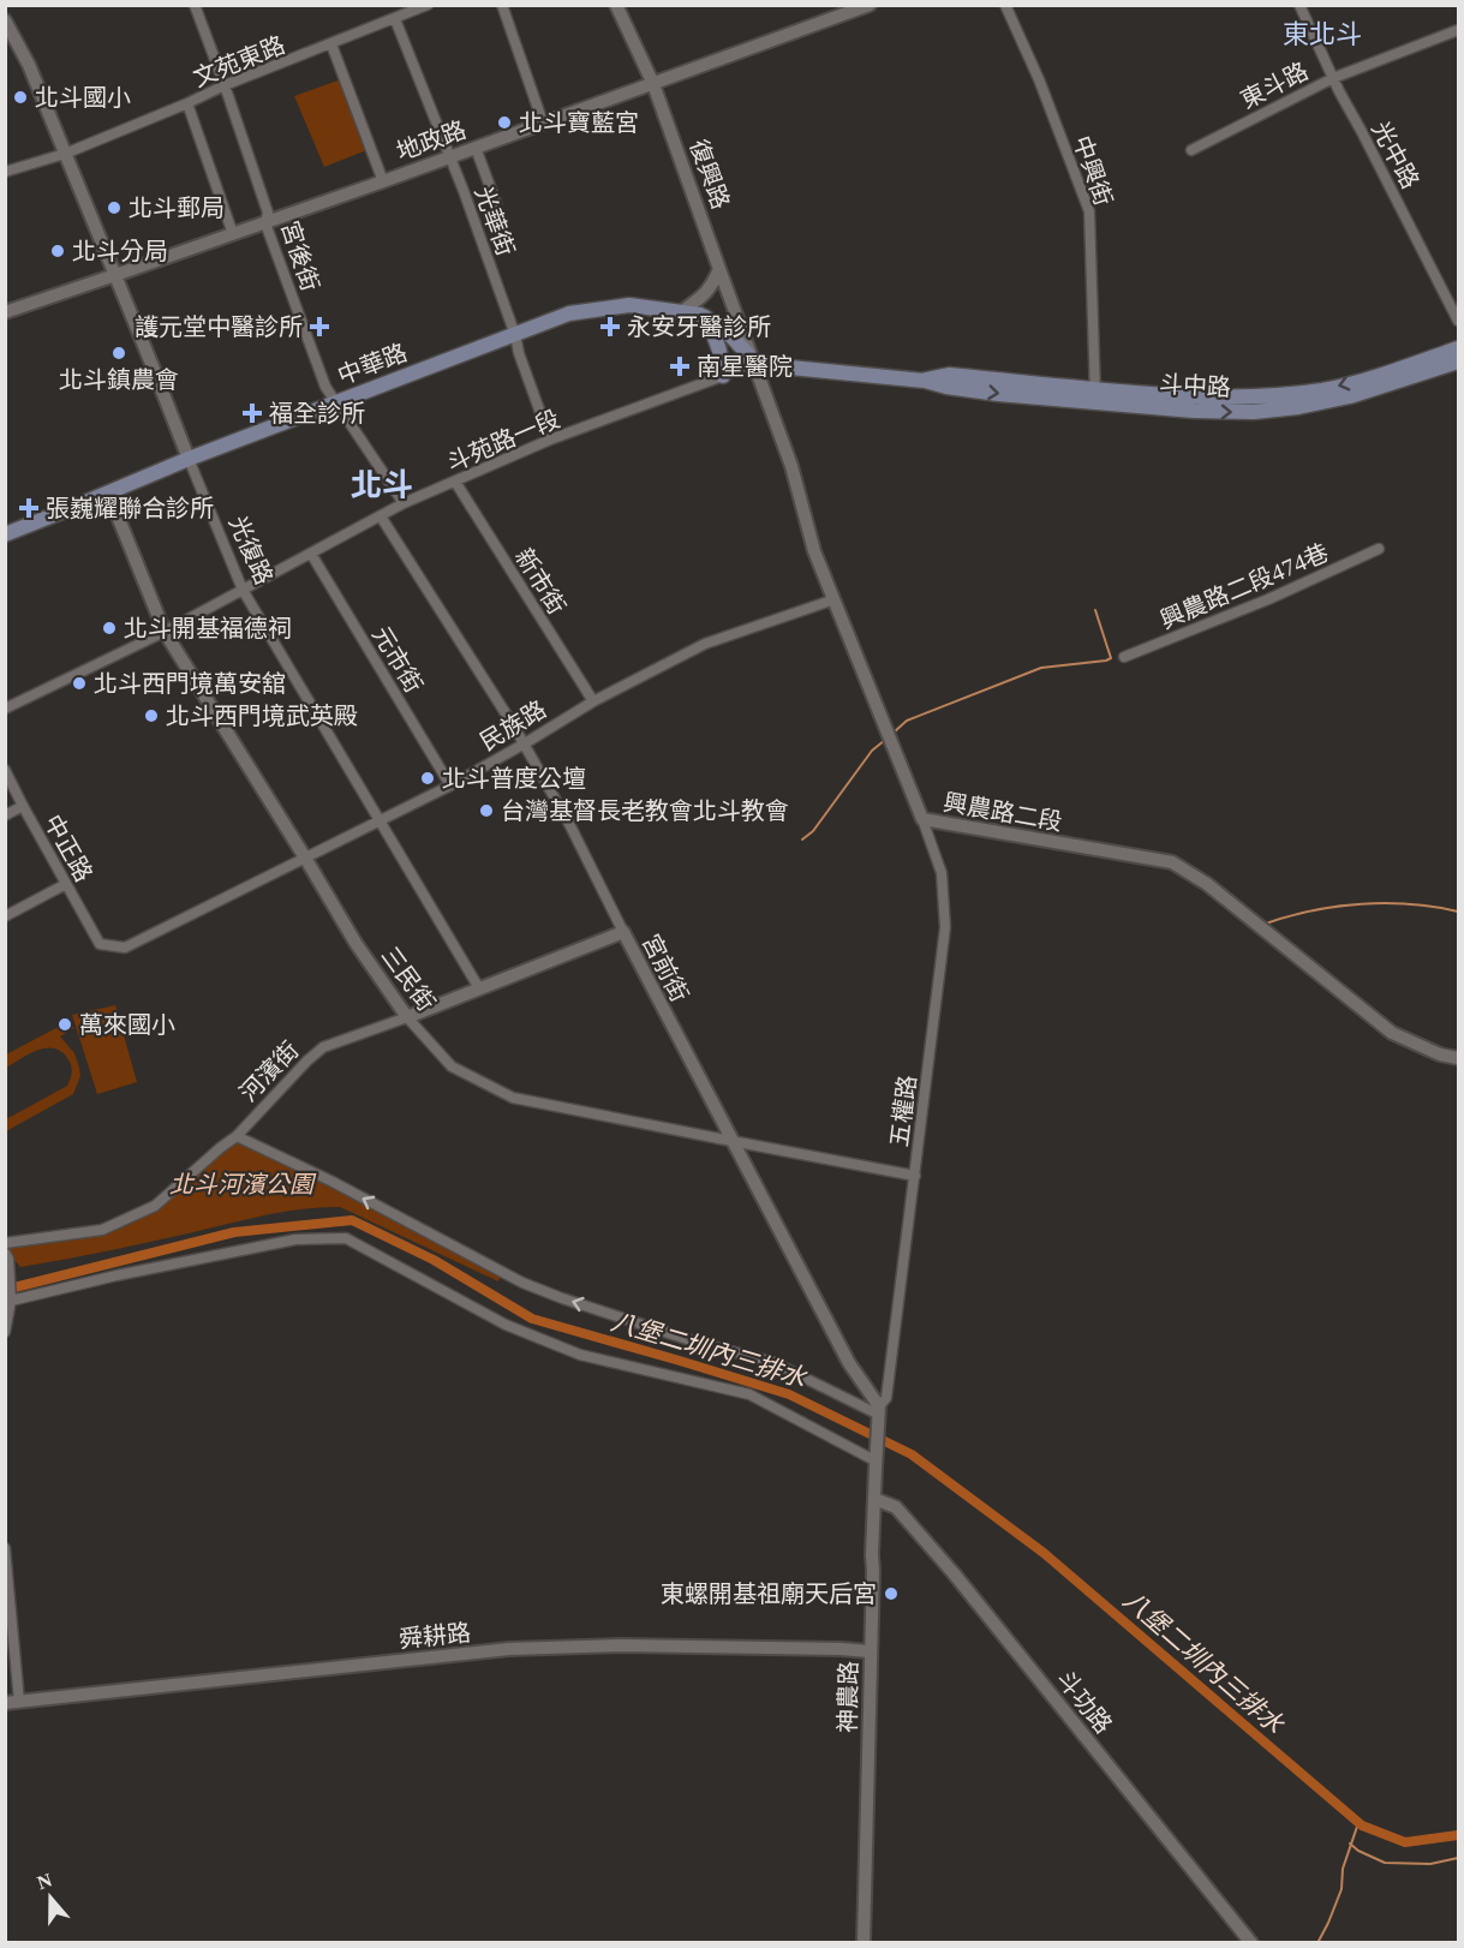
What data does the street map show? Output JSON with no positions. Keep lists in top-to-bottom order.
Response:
{
  "streets": {
    "main road": ["中華路", "斗中路"],
    "street": [
      "文苑東路",
      "東斗路",
      "地政路",
      "光中路",
      "中興街",
      "復興路",
      "光華街",
      "宮後街",
      "斗苑路一段",
      "光復路",
      "新市街",
      "興農路二段474巷",
      "元市街",
      "民族路",
      "興農路二段",
      "中正路",
      "宮前街",
      "三民街",
      "河濱街",
      "五權路",
      "舜耕路",
      "神農路",
      "斗功路"
    ]
  },
  "crossings": [
    ["文苑東路", "光華街"],
    ["文苑東路", "宮後街"],
    ["文苑東路", "光復路"],
    ["東斗路", "光中路"],
    ["地政路", "復興路"],
    ["地政路", "光華街"],
    ["地政路", "宮後街"],
    ["地政路", "光復路"],
    ["中興街", "斗中路"],
    ["復興路", "中華路"],
    ["復興路", "斗中路"],
    ["復興路", "斗苑路一段"],
    ["復興路", "興農路二段"],
    ["光華街", "中華路"],
    ["光華街", "斗苑路一段"],
    ["宮後街", "中華路"],
    ["宮後街", "斗苑路一段"],
    ["中華路", "斗中路"],
    ["中華路", "斗苑路一段"],
    ["中華路", "光復路"],
    ["中華路", "興農路二段"],
    ["中華路", "三民街"],
    ["斗中路", "斗苑路一段"],
    ["斗中路", "興農路二段"],
    ["斗苑路一段", "光復路"],
    ["斗苑路一段", "新市街"],
    ["斗苑路一段", "元市街"],
    ["斗苑路一段", "興農路二段"],
    ["斗苑路一段", "宮前街"],
    ["斗苑路一段", "三民街"],
    ["光復路", "民族路"],
    ["光復路", "河濱街"],
    ["新市街", "民族路"],
    ["元市街", "民族路"],
    ["民族路", "興農路二段"],
    ["民族路", "中正路"],
    ["民族路", "宮前街"],
    ["民族路", "三民街"],
    ["興農路二段", "五權路"],
    ["宮前街", "三民街"],
    ["宮前街", "河濱街"],
    ["宮前街", "五權路"],
    ["三民街", "河濱街"],
    ["三民街", "五權路"],
    ["舜耕路", "神農路"],
    ["神農路", "斗功路"]
  ],
  "districts": ["東北斗", "北斗"],
  "water": ["八堡二圳內三排水"],
  "parks": ["北斗河濱公園"],
  "places": {
    "other": [
      "北斗國小",
      "北斗寶藍宮",
      "北斗郵局",
      "北斗分局",
      "北斗鎮農會",
      "北斗開基福德祠",
      "北斗西門境萬安舘",
      "北斗西門境武英殿",
      "北斗普度公壇",
      "台灣基督長老教會北斗教會",
      "萬來國小",
      "東螺開基祖廟天后宮"
    ],
    "health": [
      "護元堂中醫診所",
      "永安牙醫診所",
      "南星醫院",
      "福全診所",
      "張巍耀聯合診所"
    ]
  },
  "north": "top"
}
